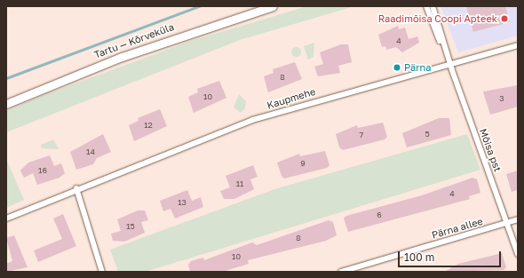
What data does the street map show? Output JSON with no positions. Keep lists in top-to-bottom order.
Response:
{
  "streets": {
    "main road": ["Tartu — Kõrveküla"],
    "street": ["Kaupmehe", "Mõisa pst", "Pärna allee"]
  },
  "crossings": [
    ["Kaupmehe", "Mõisa pst"],
    ["Mõisa pst", "Pärna allee"]
  ],
  "places": ["Raadimõisa Coopi Apteek", "Pärna"],
  "house_numbers": [
    "4",
    "8",
    "10",
    "3",
    "12",
    "5",
    "7",
    "14",
    "9",
    "16",
    "11",
    "4",
    "13",
    "6",
    "15",
    "8",
    "10"
  ],
  "scale_bar": "100 m"
}
